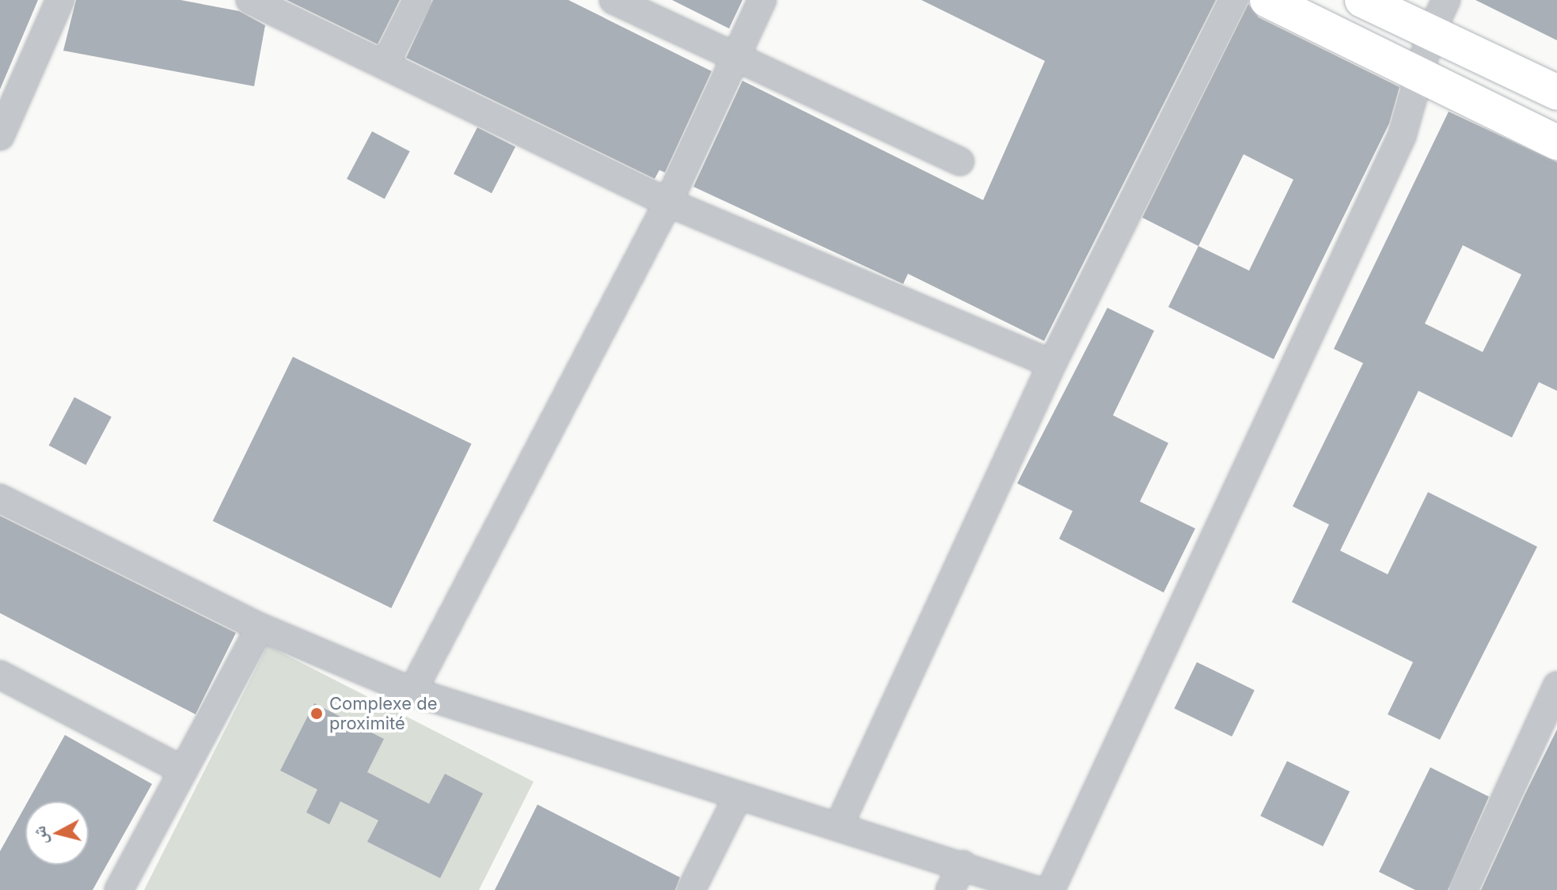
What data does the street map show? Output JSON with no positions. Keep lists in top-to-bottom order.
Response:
{
  "places": ["Complexe de proximité"],
  "north": "left"
}
